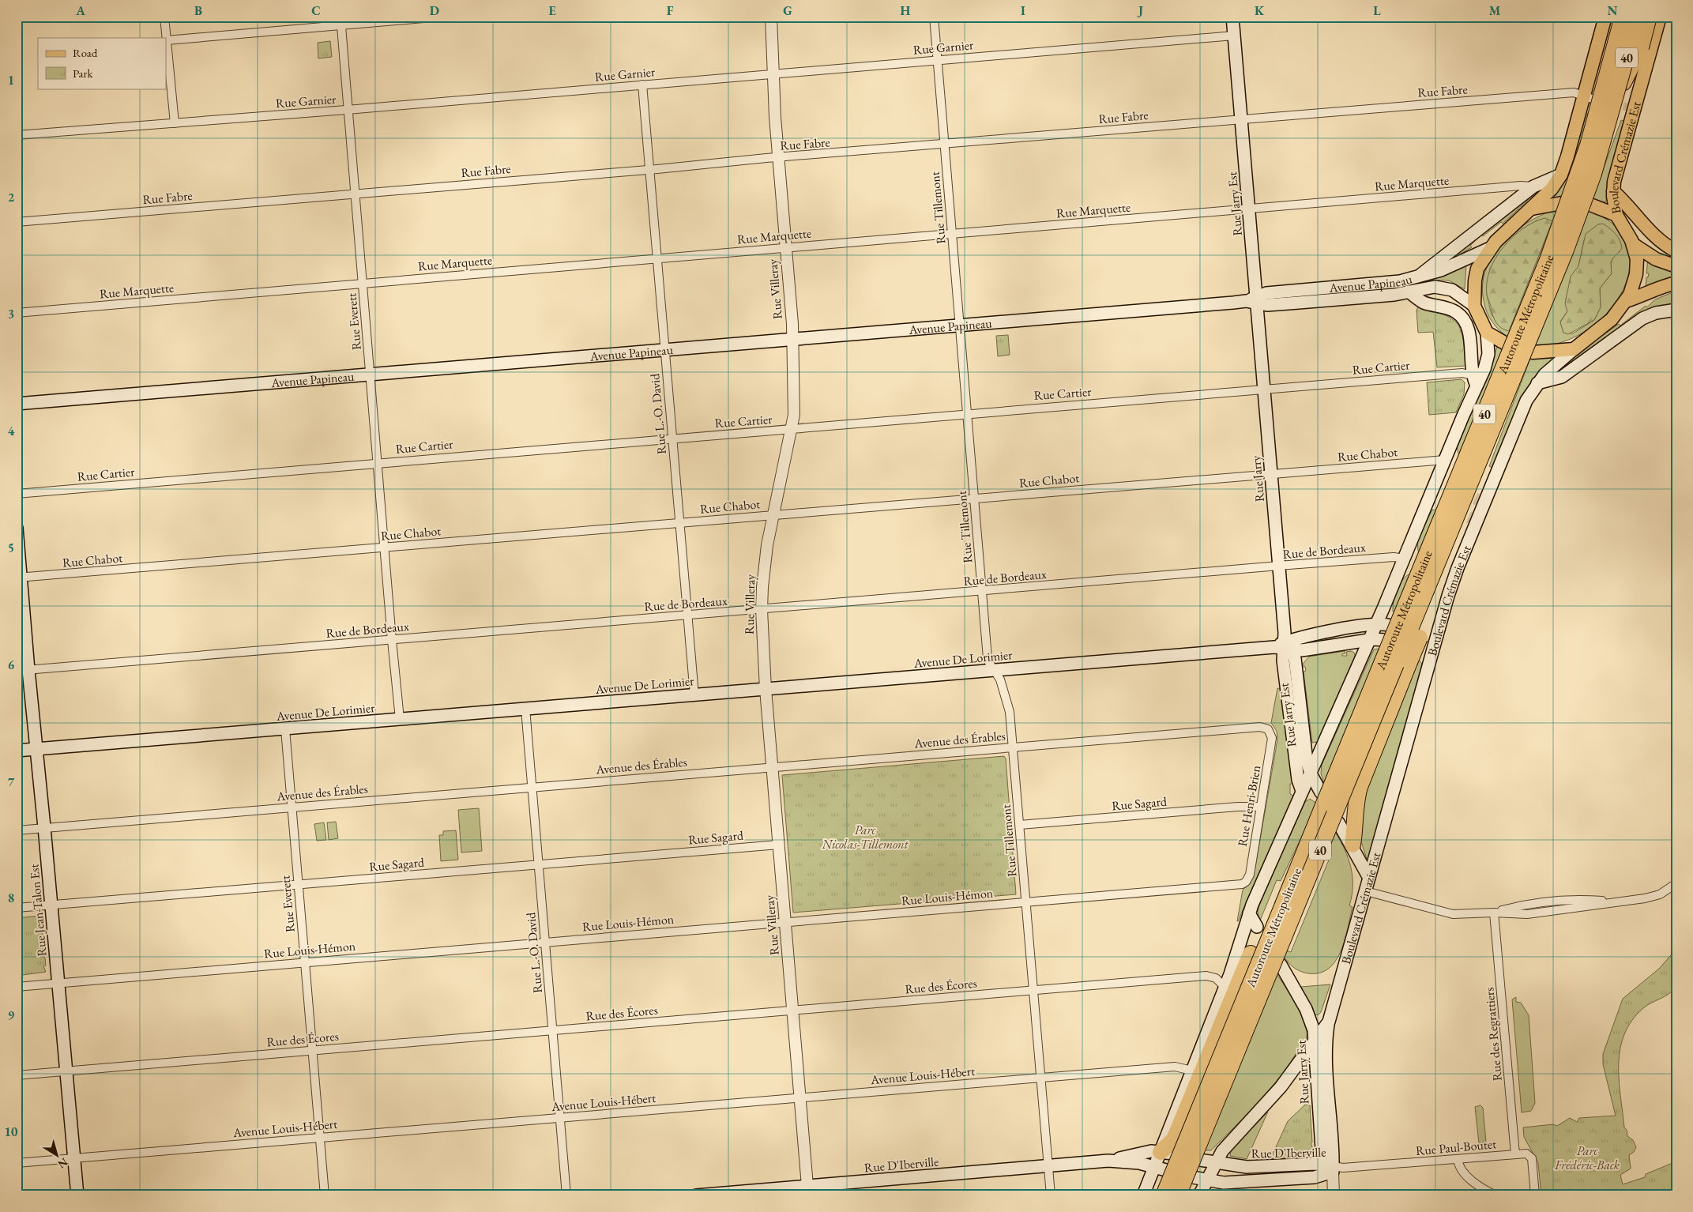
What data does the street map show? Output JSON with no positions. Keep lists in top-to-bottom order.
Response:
{
  "streets": {
    "highway": ["40", "Autoroute Métropolitaine"],
    "main road": [
      "Boulevard Crémazie Est",
      "Rue Jarry Est",
      "Avenue Papineau",
      "Rue Jarry",
      "Avenue De Lorimier",
      "Rue Jean-Talon Est",
      "Rue D'Iberville"
    ],
    "street": [
      "Rue Garnier",
      "Rue Fabre",
      "Rue Marquette",
      "Rue Tillemont",
      "Rue Villeray",
      "Rue Everett",
      "Rue Cartier",
      "Rue L.-O. David",
      "Rue Chabot",
      "Rue de Bordeaux",
      "Avenue des Érables",
      "Rue Sagard",
      "Rue Henri-Brien",
      "Rue Louis-Hémon",
      "Rue des Écores",
      "Rue des Regrattiers",
      "Avenue Louis-Hébert",
      "Rue Paul-Boutet"
    ]
  },
  "crossings": [
    ["Rue Garnier", "Rue Jarry Est"],
    ["Rue Garnier", "Rue Tillemont"],
    ["Rue Garnier", "Rue Villeray"],
    ["Rue Garnier", "Rue Everett"],
    ["Rue Garnier", "Rue L.-O. David"],
    ["Rue Fabre", "Rue Jarry Est"],
    ["Rue Fabre", "Rue Tillemont"],
    ["Rue Fabre", "Rue Villeray"],
    ["Rue Fabre", "Rue Everett"],
    ["Rue Fabre", "Rue L.-O. David"],
    ["Boulevard Crémazie Est", "Rue Jarry Est"],
    ["Boulevard Crémazie Est", "Rue D'Iberville"],
    ["Rue Marquette", "Rue Jarry Est"],
    ["Rue Marquette", "Rue Tillemont"],
    ["Rue Marquette", "Rue Villeray"],
    ["Rue Marquette", "Rue Everett"],
    ["Rue Marquette", "Rue L.-O. David"],
    ["Rue Jarry Est", "Avenue Papineau"],
    ["Rue Jarry Est", "Rue Cartier"],
    ["Rue Jarry Est", "Rue Jarry"],
    ["Rue Jarry Est", "Rue de Bordeaux"],
    ["Rue Jarry Est", "Avenue De Lorimier"],
    ["Rue Jarry Est", "Rue Paul-Boutet"],
    ["Rue Jarry Est", "Rue D'Iberville"],
    ["Rue Tillemont", "Avenue Papineau"],
    ["Rue Tillemont", "Rue Cartier"],
    ["Rue Tillemont", "Rue Chabot"],
    ["Rue Tillemont", "Rue de Bordeaux"],
    ["Rue Tillemont", "Avenue De Lorimier"],
    ["Rue Tillemont", "Avenue des Érables"],
    ["Rue Tillemont", "Rue Sagard"],
    ["Rue Tillemont", "Rue Louis-Hémon"],
    ["Rue Tillemont", "Rue des Écores"],
    ["Rue Tillemont", "Avenue Louis-Hébert"],
    ["Rue Tillemont", "Rue D'Iberville"],
    ["Avenue Papineau", "Rue Villeray"],
    ["Avenue Papineau", "Rue Everett"],
    ["Avenue Papineau", "Rue L.-O. David"],
    ["Rue Villeray", "Rue Cartier"],
    ["Rue Villeray", "Rue Chabot"],
    ["Rue Villeray", "Rue de Bordeaux"],
    ["Rue Villeray", "Avenue De Lorimier"],
    ["Rue Villeray", "Avenue des Érables"],
    ["Rue Villeray", "Rue Sagard"],
    ["Rue Villeray", "Rue Louis-Hémon"],
    ["Rue Villeray", "Rue des Écores"],
    ["Rue Villeray", "Avenue Louis-Hébert"],
    ["Rue Villeray", "Rue D'Iberville"],
    ["Rue Everett", "Rue Cartier"],
    ["Rue Everett", "Rue Chabot"],
    ["Rue Everett", "Rue de Bordeaux"],
    ["Rue Everett", "Avenue De Lorimier"],
    ["Rue Everett", "Avenue des Érables"],
    ["Rue Everett", "Rue Sagard"],
    ["Rue Everett", "Rue Louis-Hémon"],
    ["Rue Everett", "Rue des Écores"],
    ["Rue Everett", "Avenue Louis-Hébert"],
    ["Rue Cartier", "Rue L.-O. David"],
    ["Rue Cartier", "Rue Jarry"],
    ["Rue L.-O. David", "Rue Chabot"],
    ["Rue L.-O. David", "Rue de Bordeaux"],
    ["Rue L.-O. David", "Avenue De Lorimier"],
    ["Rue L.-O. David", "Avenue des Érables"],
    ["Rue L.-O. David", "Rue Sagard"],
    ["Rue L.-O. David", "Rue Louis-Hémon"],
    ["Rue L.-O. David", "Rue des Écores"],
    ["Rue L.-O. David", "Avenue Louis-Hébert"],
    ["Rue Chabot", "Rue Jarry"],
    ["Rue Chabot", "Rue Jean-Talon Est"],
    ["Rue Jarry", "Rue de Bordeaux"],
    ["Rue de Bordeaux", "Rue Jean-Talon Est"],
    ["Avenue De Lorimier", "Rue Jean-Talon Est"],
    ["Avenue des Érables", "Rue Henri-Brien"],
    ["Avenue des Érables", "Rue Jean-Talon Est"],
    ["Rue Sagard", "Rue Henri-Brien"],
    ["Rue Sagard", "Rue Jean-Talon Est"],
    ["Rue Henri-Brien", "Rue Louis-Hémon"],
    ["Rue Louis-Hémon", "Rue Jean-Talon Est"],
    ["Rue Jean-Talon Est", "Rue des Écores"],
    ["Rue Jean-Talon Est", "Avenue Louis-Hébert"],
    ["Rue des Regrattiers", "Rue Paul-Boutet"],
    ["Rue Paul-Boutet", "Rue D'Iberville"]
  ],
  "parks": ["Parc Nicolas-Tillemont", "Parc Frédéric-Back"],
  "legend": ["Road", "Park"],
  "north": "bottom right",
  "grid": {
    "columns": [
      "A",
      "B",
      "C",
      "D",
      "E",
      "F",
      "G",
      "H",
      "I",
      "J",
      "K",
      "L",
      "M",
      "N"
    ],
    "rows": [
      "1",
      "2",
      "3",
      "4",
      "5",
      "6",
      "7",
      "8",
      "9",
      "10"
    ]
  }
}
